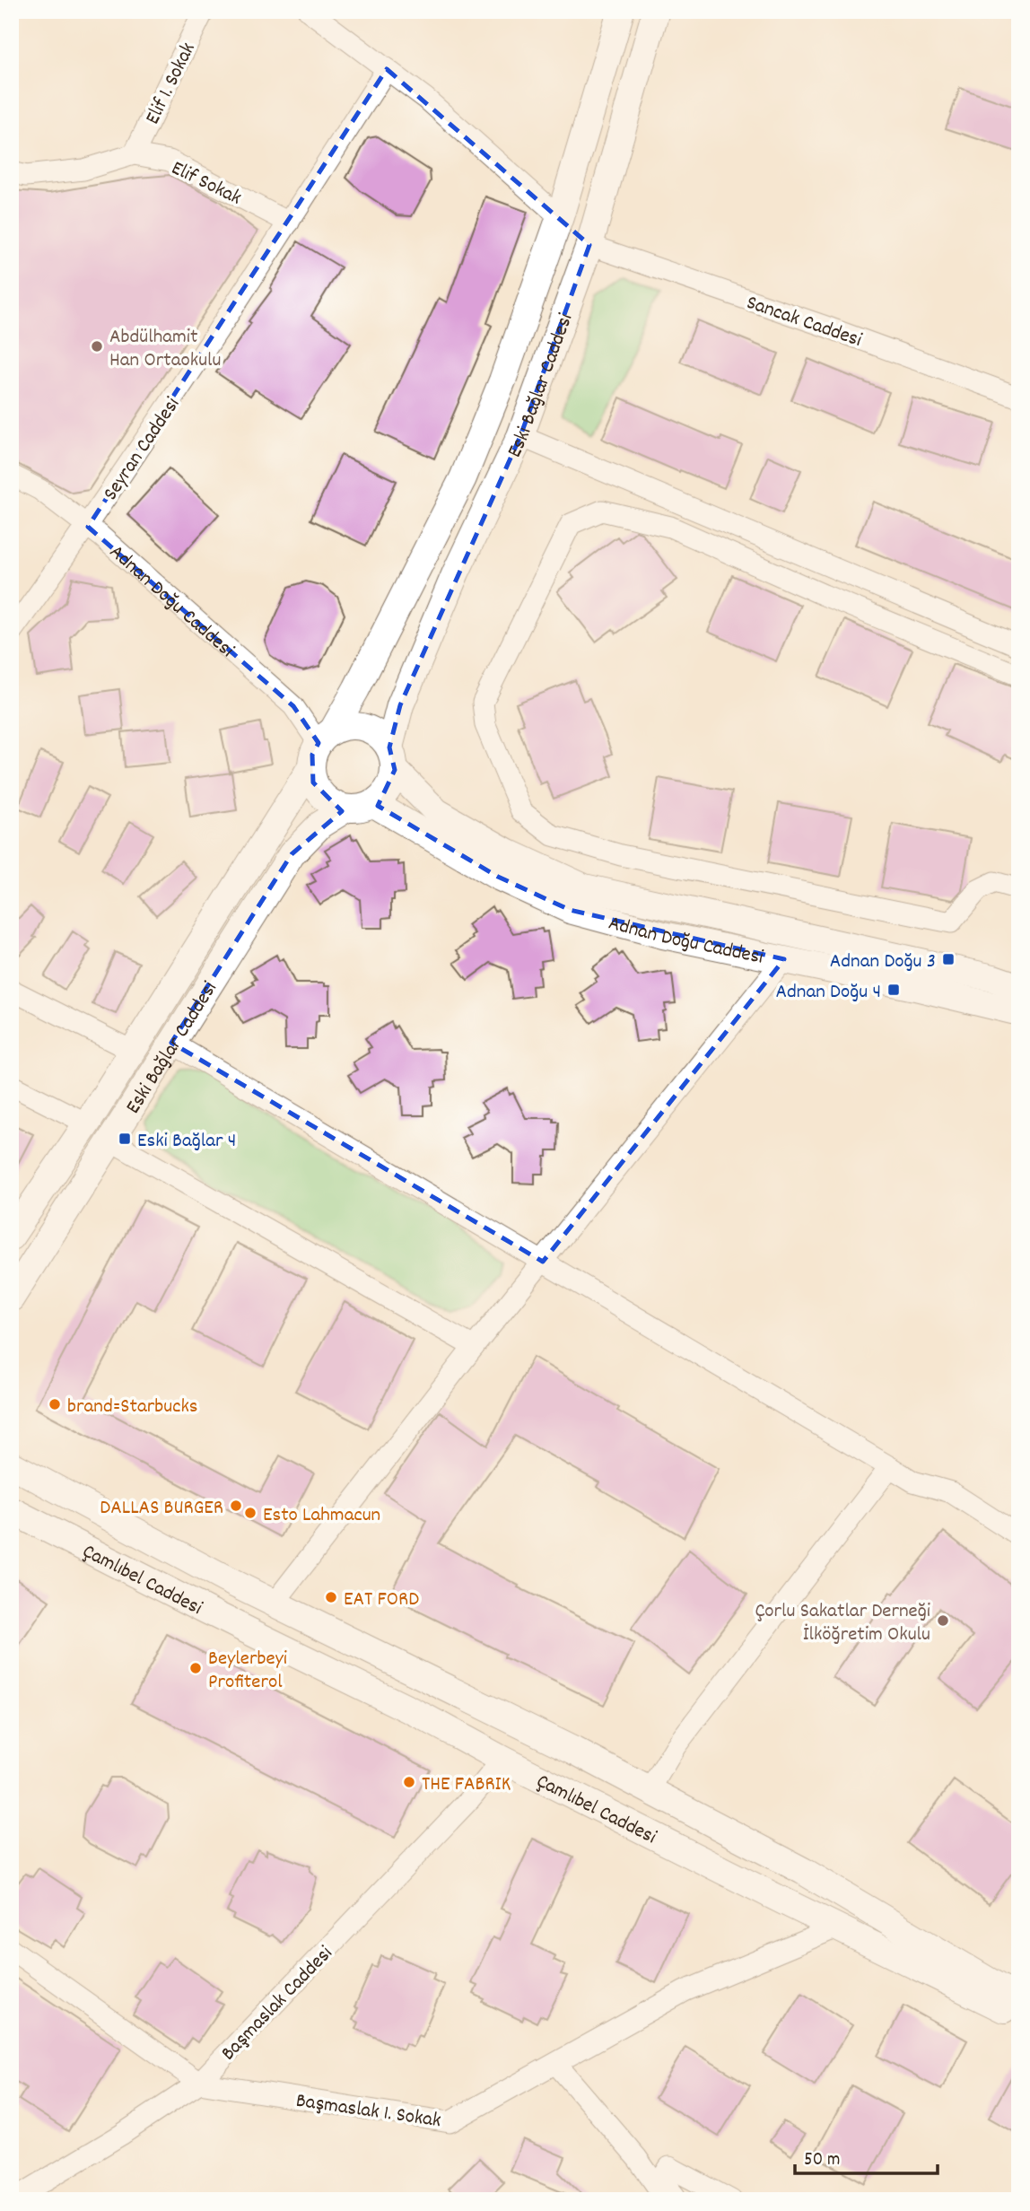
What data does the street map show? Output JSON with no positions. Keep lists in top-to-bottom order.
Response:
{
  "streets": {
    "main road": ["Eski Bağlar Caddesi", "Adnan Doğu Caddesi", "Çamlıbel Caddesi"],
    "street": [
      "Elif 1. Sokak",
      "Elif Sokak",
      "Sancak Caddesi",
      "Seyran Caddesi",
      "Başmaslak Caddesi",
      "Başmaslak 1. Sokak"
    ]
  },
  "crossings": [
    ["Elif 1. Sokak", "Elif Sokak"],
    ["Elif Sokak", "Seyran Caddesi"],
    ["Sancak Caddesi", "Eski Bağlar Caddesi"],
    ["Eski Bağlar Caddesi", "Adnan Doğu Caddesi"],
    ["Seyran Caddesi", "Adnan Doğu Caddesi"],
    ["Çamlıbel Caddesi", "Başmaslak Caddesi"],
    ["Çamlıbel Caddesi", "Başmaslak 1. Sokak"],
    ["Başmaslak Caddesi", "Başmaslak 1. Sokak"]
  ],
  "places": {
    "other": [
      "Abdülhamit Han Ortaokulu",
      "brand=Starbucks",
      "DALLAS BURGER",
      "Esto Lahmacun",
      "EAT FORD",
      "Çorlu Sakatlar Derneği İlköğretim Okulu",
      "Beylerbeyi Profiterol",
      "THE FABRIK"
    ],
    "transit": ["Adnan Doğu 3", "Adnan Doğu 4", "Eski Bağlar 4"]
  },
  "scale_bar": "50 m"
}
